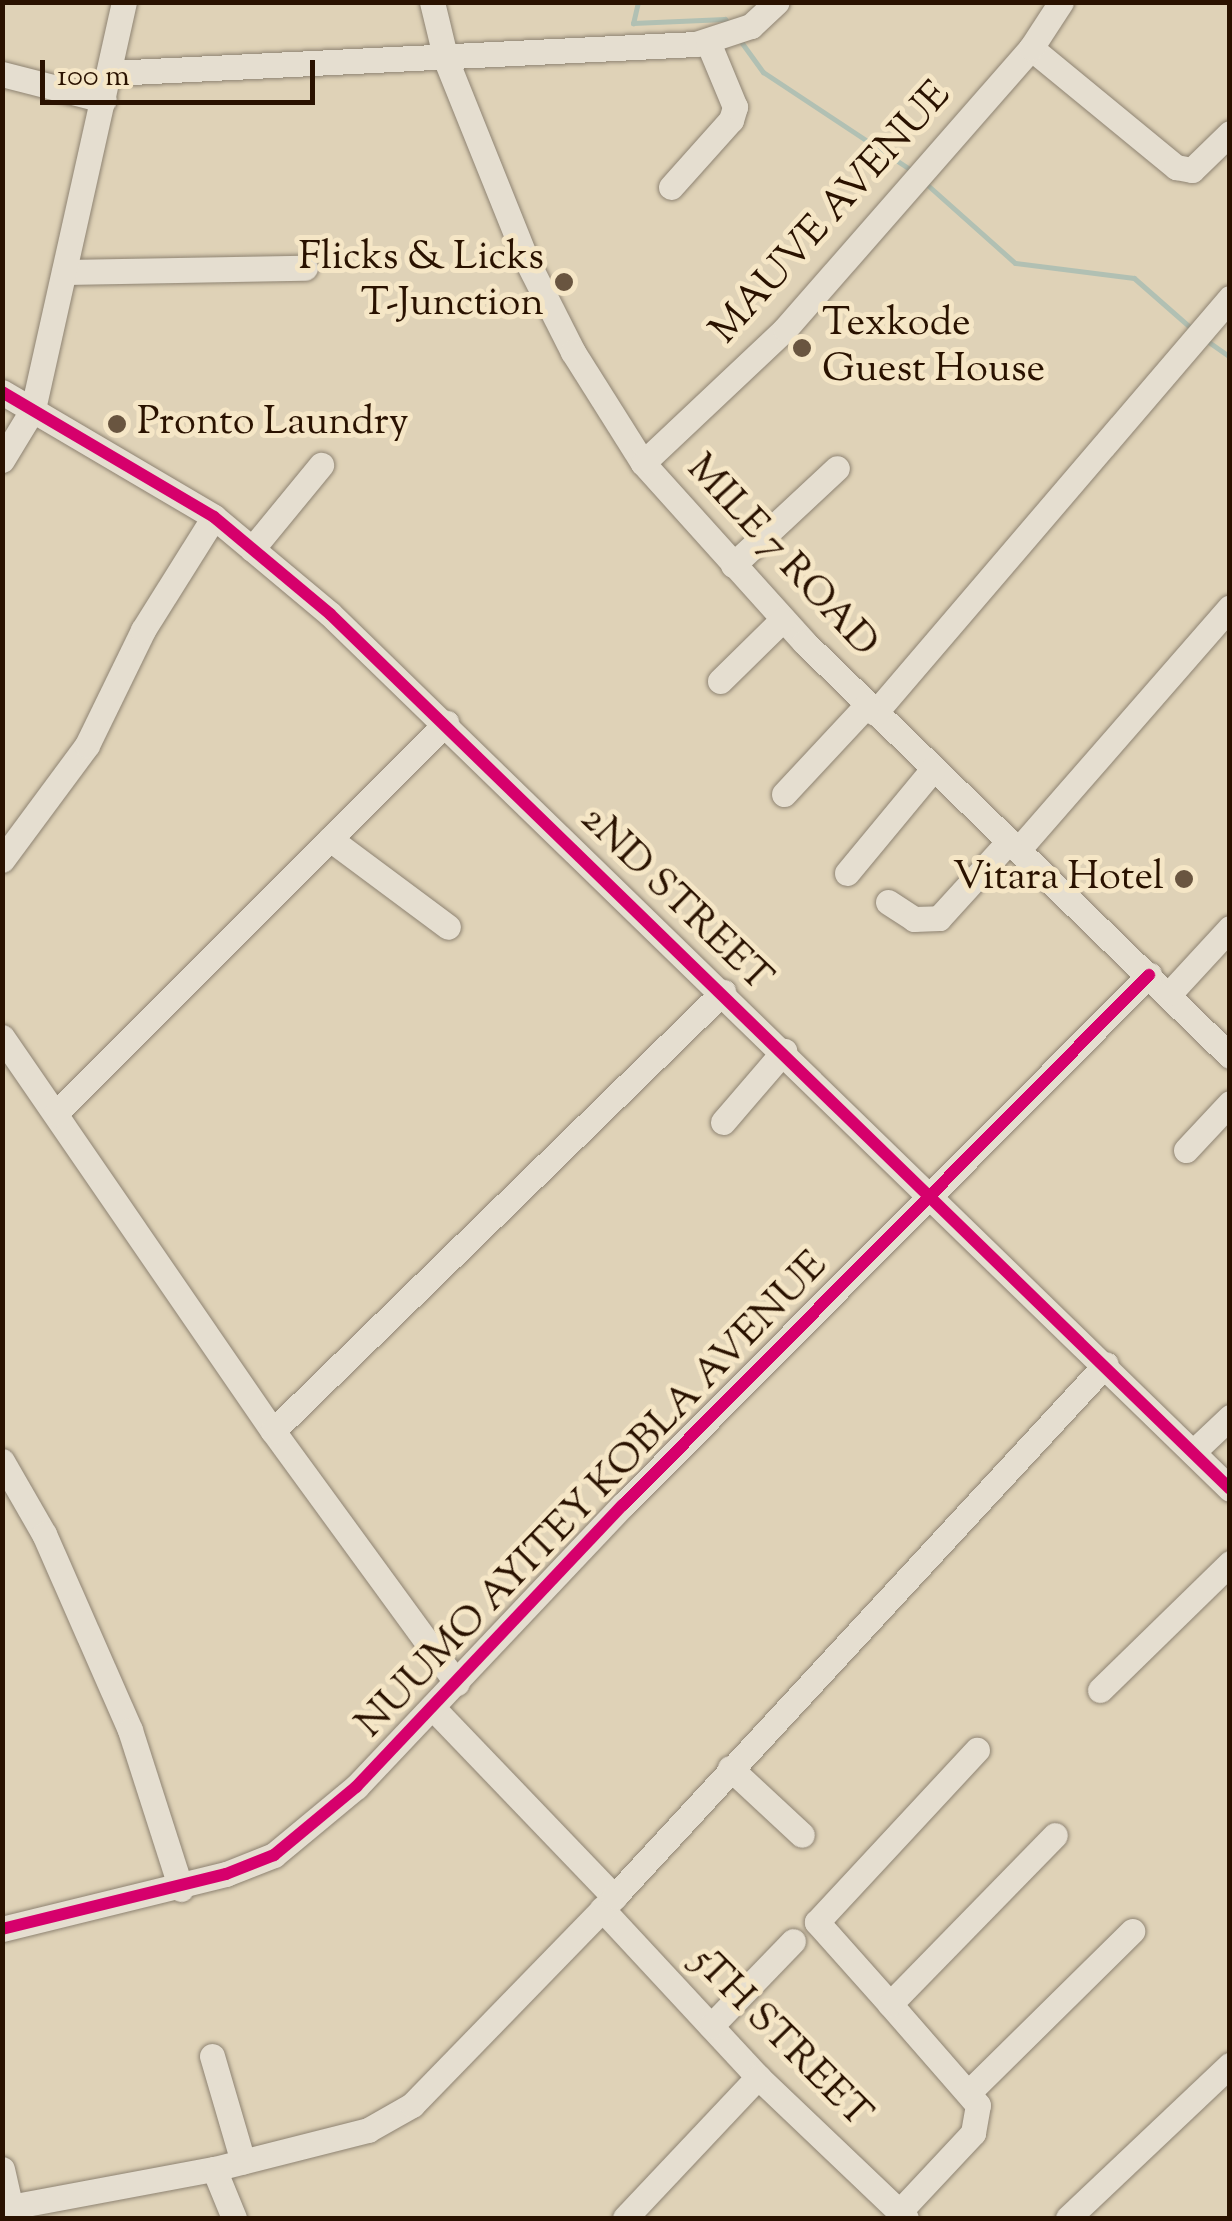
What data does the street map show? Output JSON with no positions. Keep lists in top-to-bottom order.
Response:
{
  "streets": {
    "street": [
      "MAUVE AVENUE",
      "MILE 7 ROAD",
      "2ND STREET",
      "NUUMO AYITEY KOBLA AVENUE",
      "5TH STREET"
    ]
  },
  "crossings": [
    ["MAUVE AVENUE", "MILE 7 ROAD"],
    ["MILE 7 ROAD", "NUUMO AYITEY KOBLA AVENUE"],
    ["2ND STREET", "NUUMO AYITEY KOBLA AVENUE"],
    ["NUUMO AYITEY KOBLA AVENUE", "5TH STREET"]
  ],
  "places": [
    "Flicks & Licks T-Junction",
    "Texkode Guest House",
    "Pronto Laundry",
    "Vitara Hotel"
  ],
  "scale_bar": "100 m"
}
